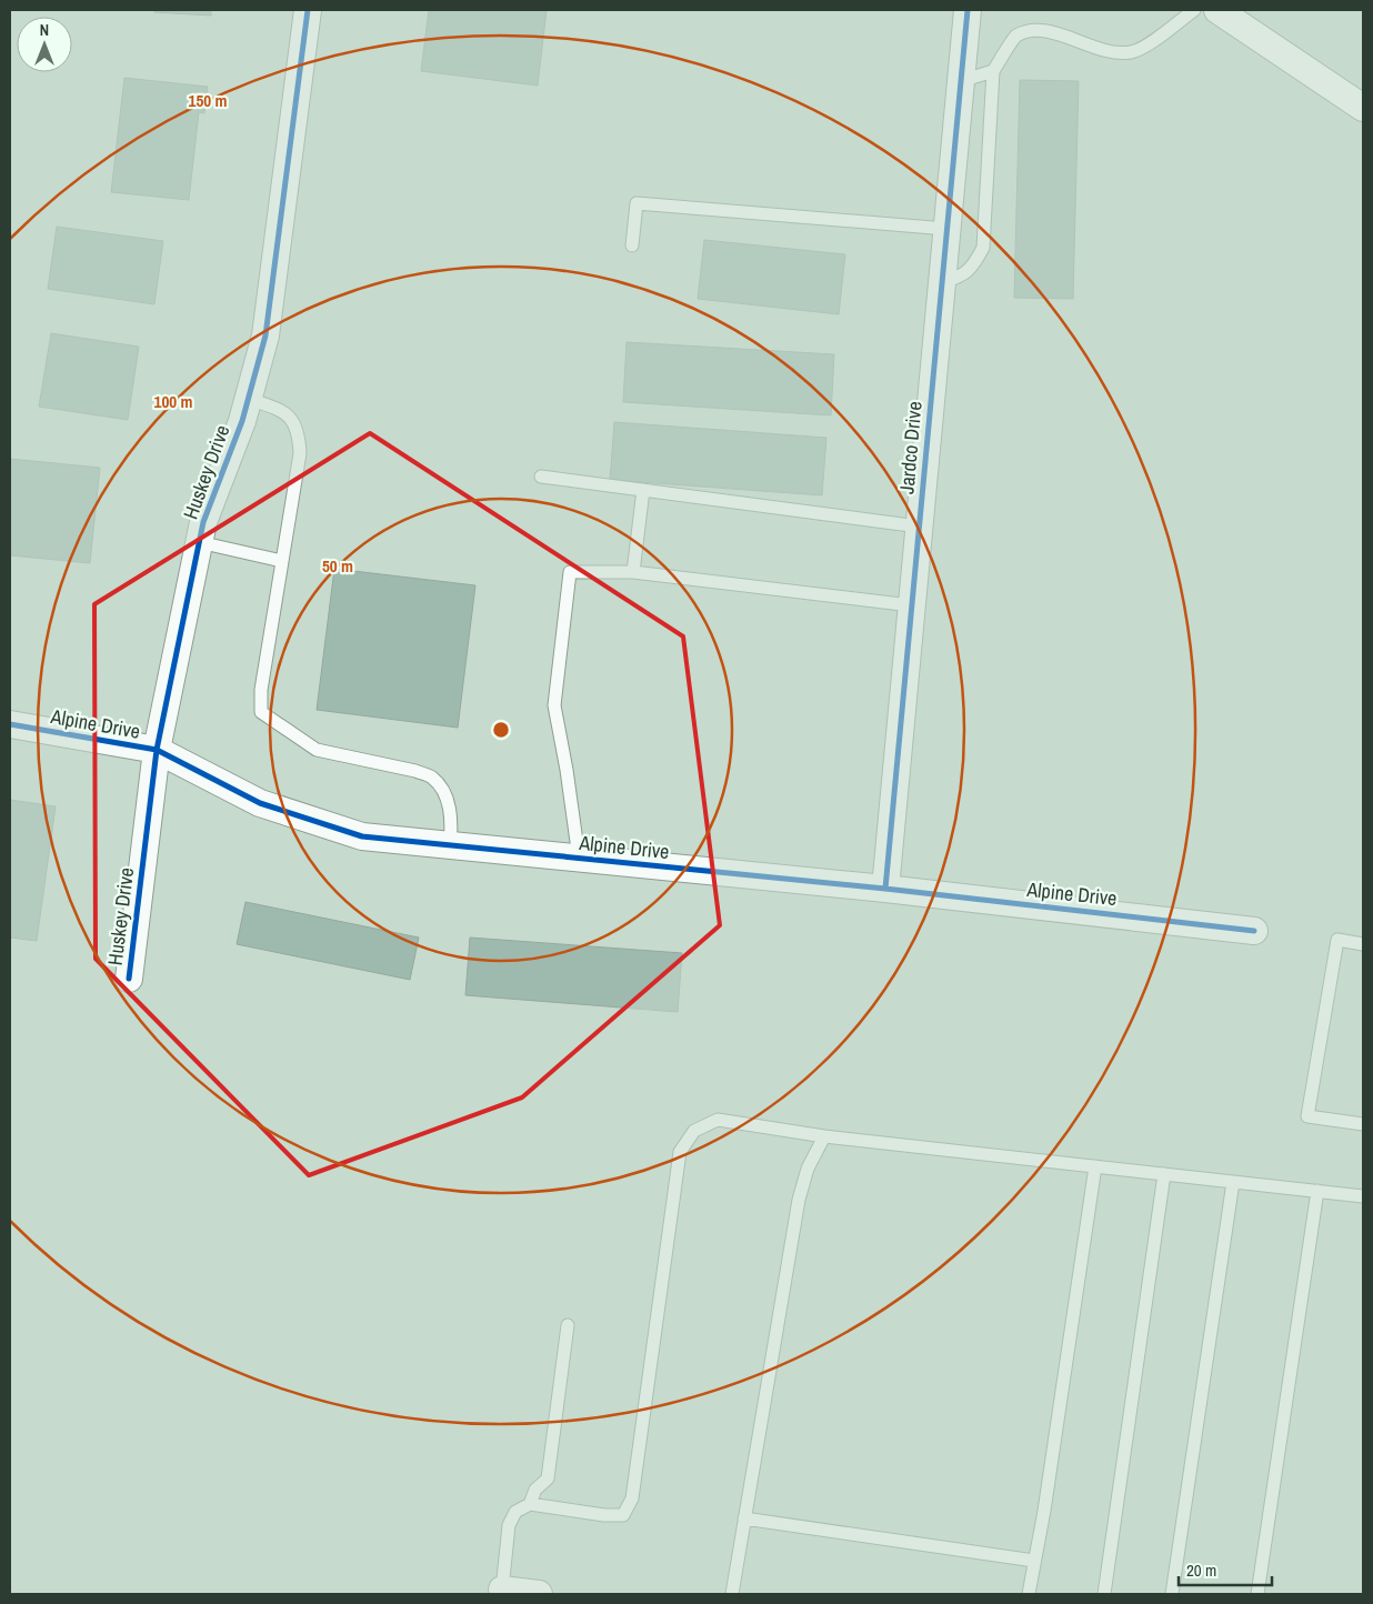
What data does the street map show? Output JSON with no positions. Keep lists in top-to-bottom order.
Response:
{
  "streets": {
    "street": ["Jardco Drive", "Huskey Drive", "Alpine Drive"]
  },
  "crossings": [
    ["Jardco Drive", "Alpine Drive"],
    ["Huskey Drive", "Alpine Drive"]
  ],
  "scale_bar": "20 m",
  "north": "top",
  "rings": ["150 m", "100 m", "50 m"]
}
